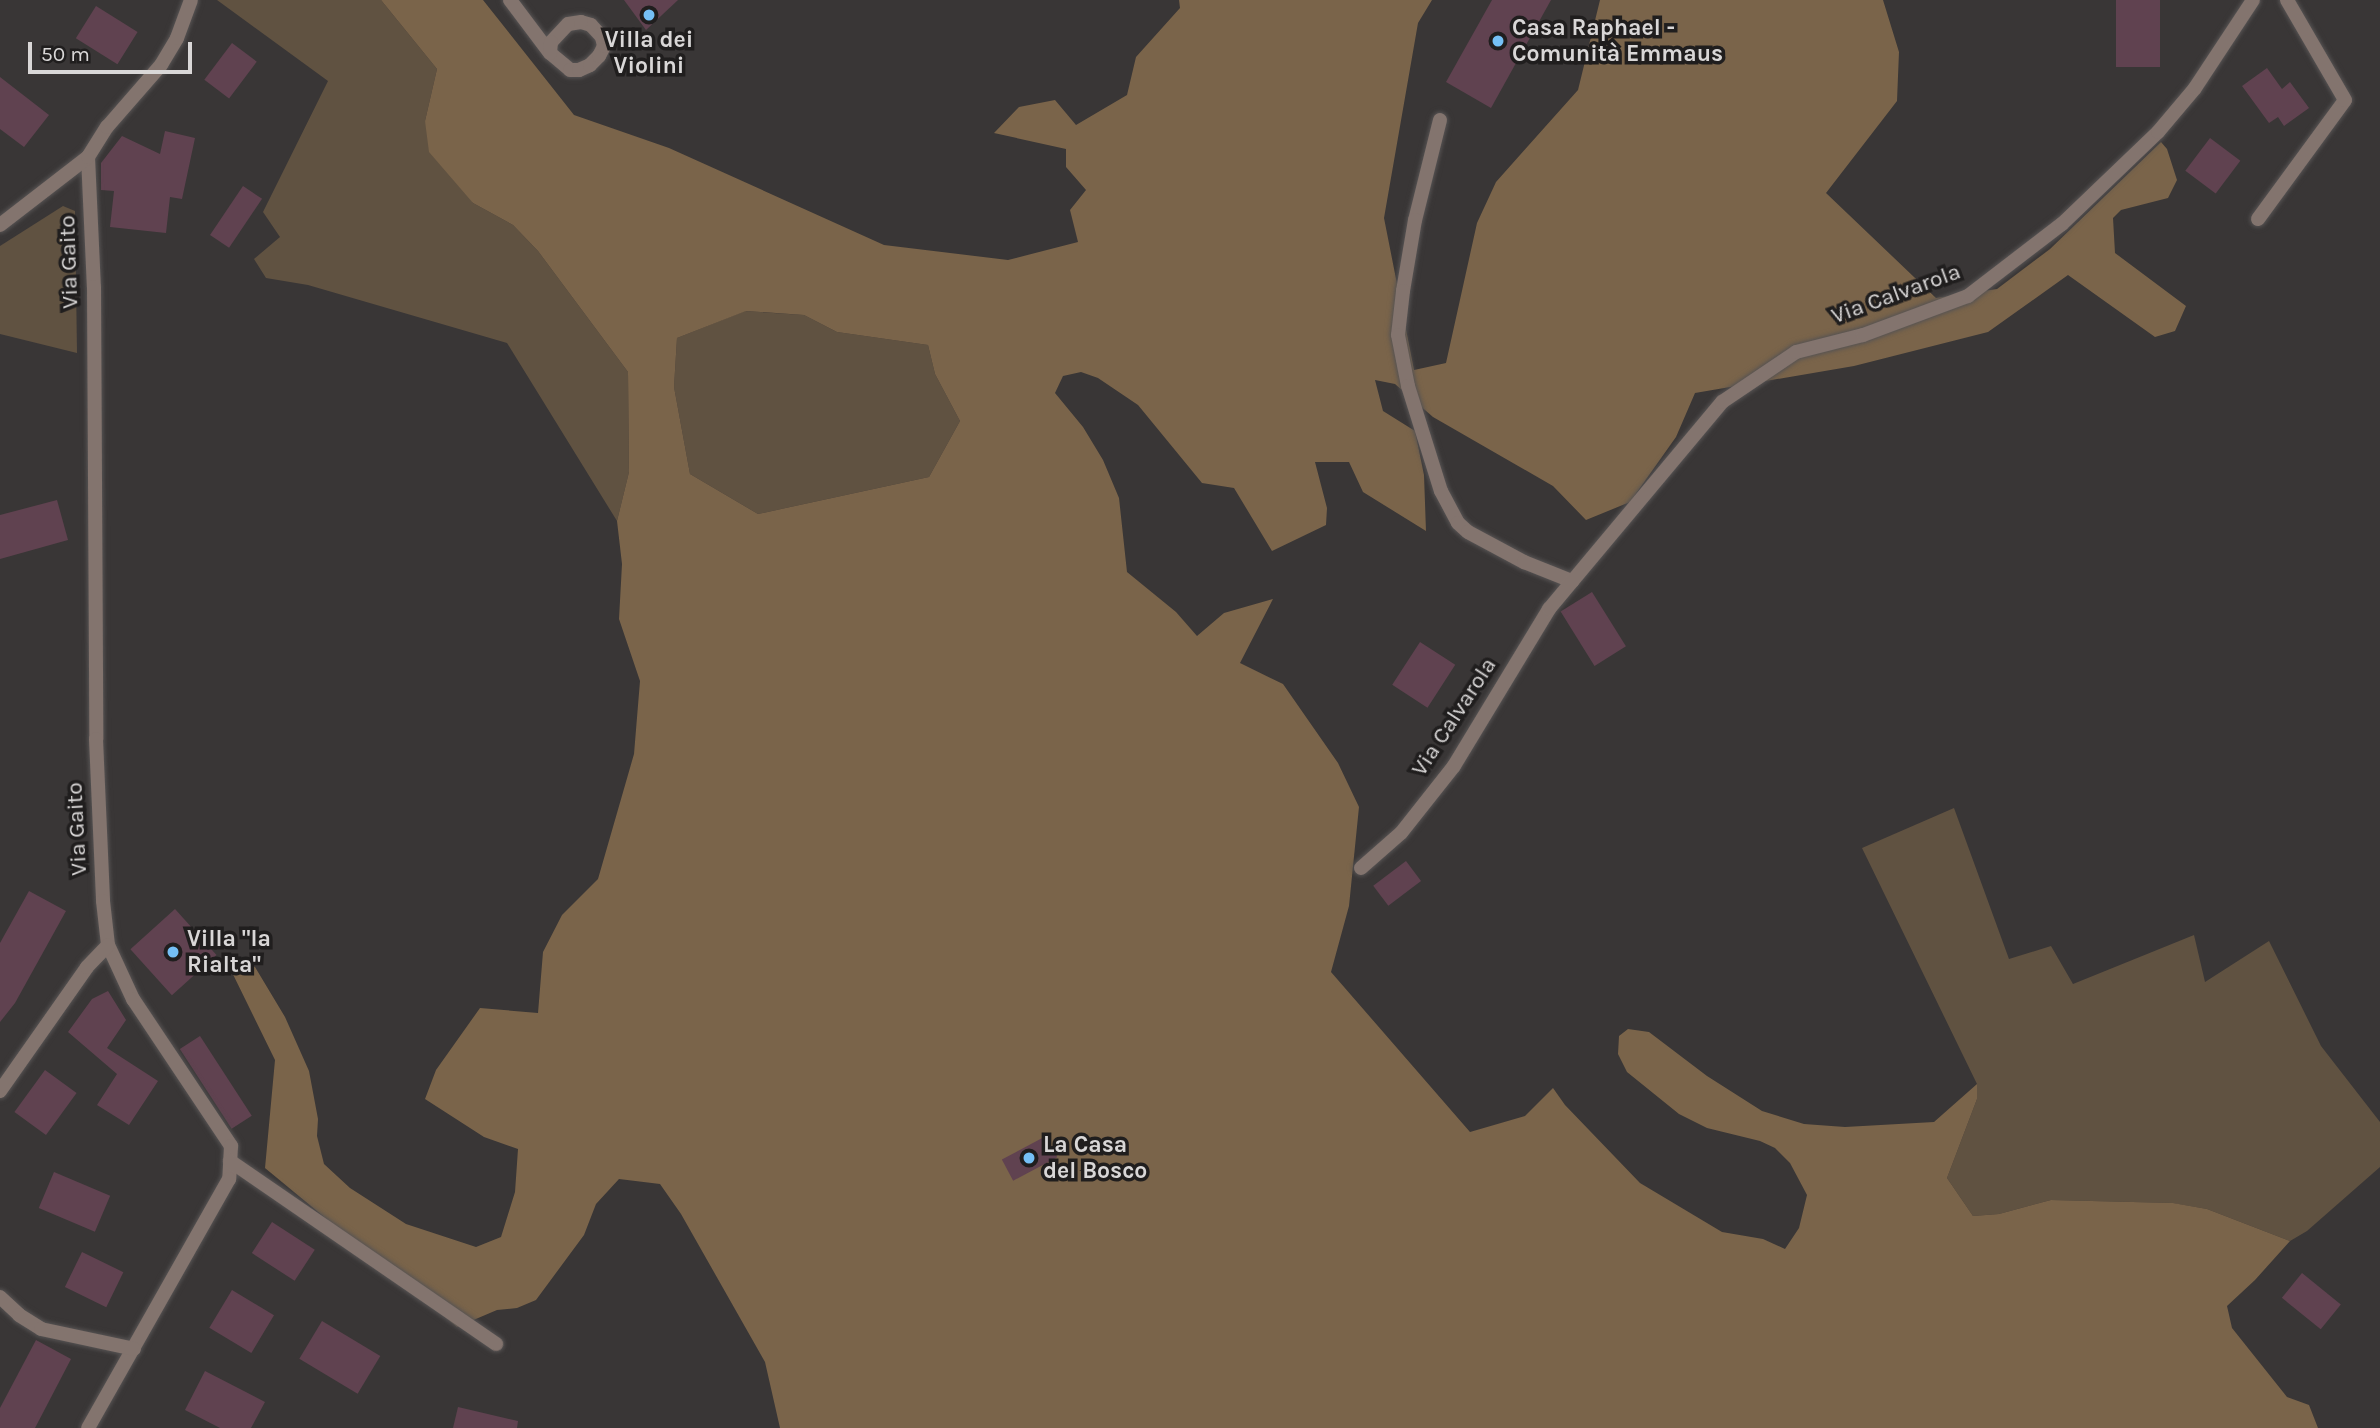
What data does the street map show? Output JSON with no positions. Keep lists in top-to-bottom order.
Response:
{
  "streets": {
    "street": ["Via Gaito", "Via Calvarola"]
  },
  "places": [
    "Villa dei Violini",
    "Casa Raphael - Comunità Emmaus",
    "Villa \"la Rialta\"",
    "La Casa del Bosco"
  ],
  "scale_bar": "50 m"
}
